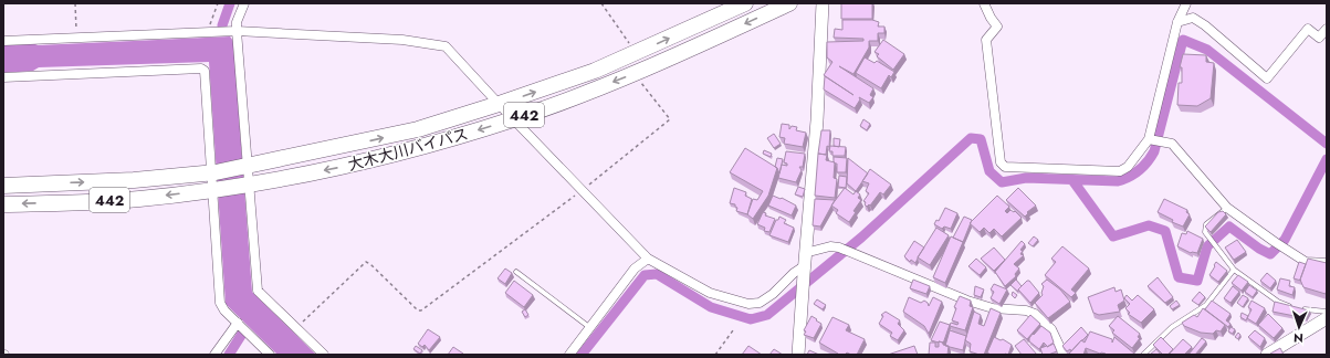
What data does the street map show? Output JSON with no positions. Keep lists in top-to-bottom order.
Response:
{
  "streets": {
    "highway": ["442", "大木大川バイパス"]
  },
  "north": "bottom"
}
